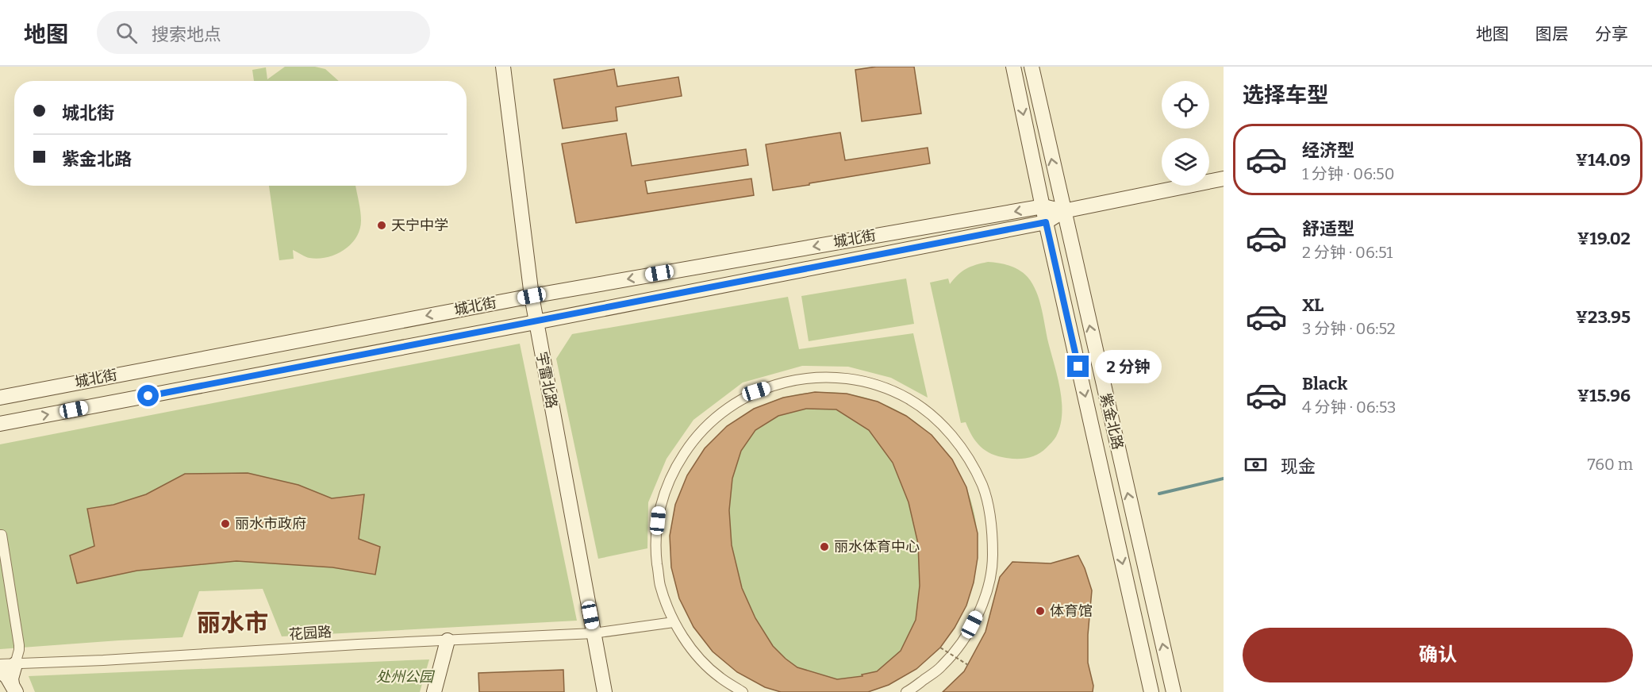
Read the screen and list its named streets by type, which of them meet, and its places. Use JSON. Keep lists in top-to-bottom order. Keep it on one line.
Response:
{"streets":{"main road":["城北街","宇雷北路","紫金北路"],"street":["花园路"]},"crossings":[["城北街","宇雷北路"],["城北街","紫金北路"],["宇雷北路","花园路"]],"districts":["丽水市"],"parks":["处州公园"],"places":["天宁中学","丽水市政府","丽水体育中心","体育馆"],"page":{"header":"地图","search":"搜索地点","nav":["地图","图层","分享"],"heading":"选择车型","banner":["城北街","紫金北路"],"list":[{"name":"经济型","note":"1 分钟 · 06:50","value":"¥14.09"},{"name":"舒适型","note":"2 分钟 · 06:51","value":"¥19.02"},{"name":"XL","note":"3 分钟 · 06:52","value":"¥23.95"},{"name":"Black","note":"4 分钟 · 06:53","value":"¥15.96"}],"bubble":"2 分钟","pay":["现金","760 m"],"buttons":"确认"}}
